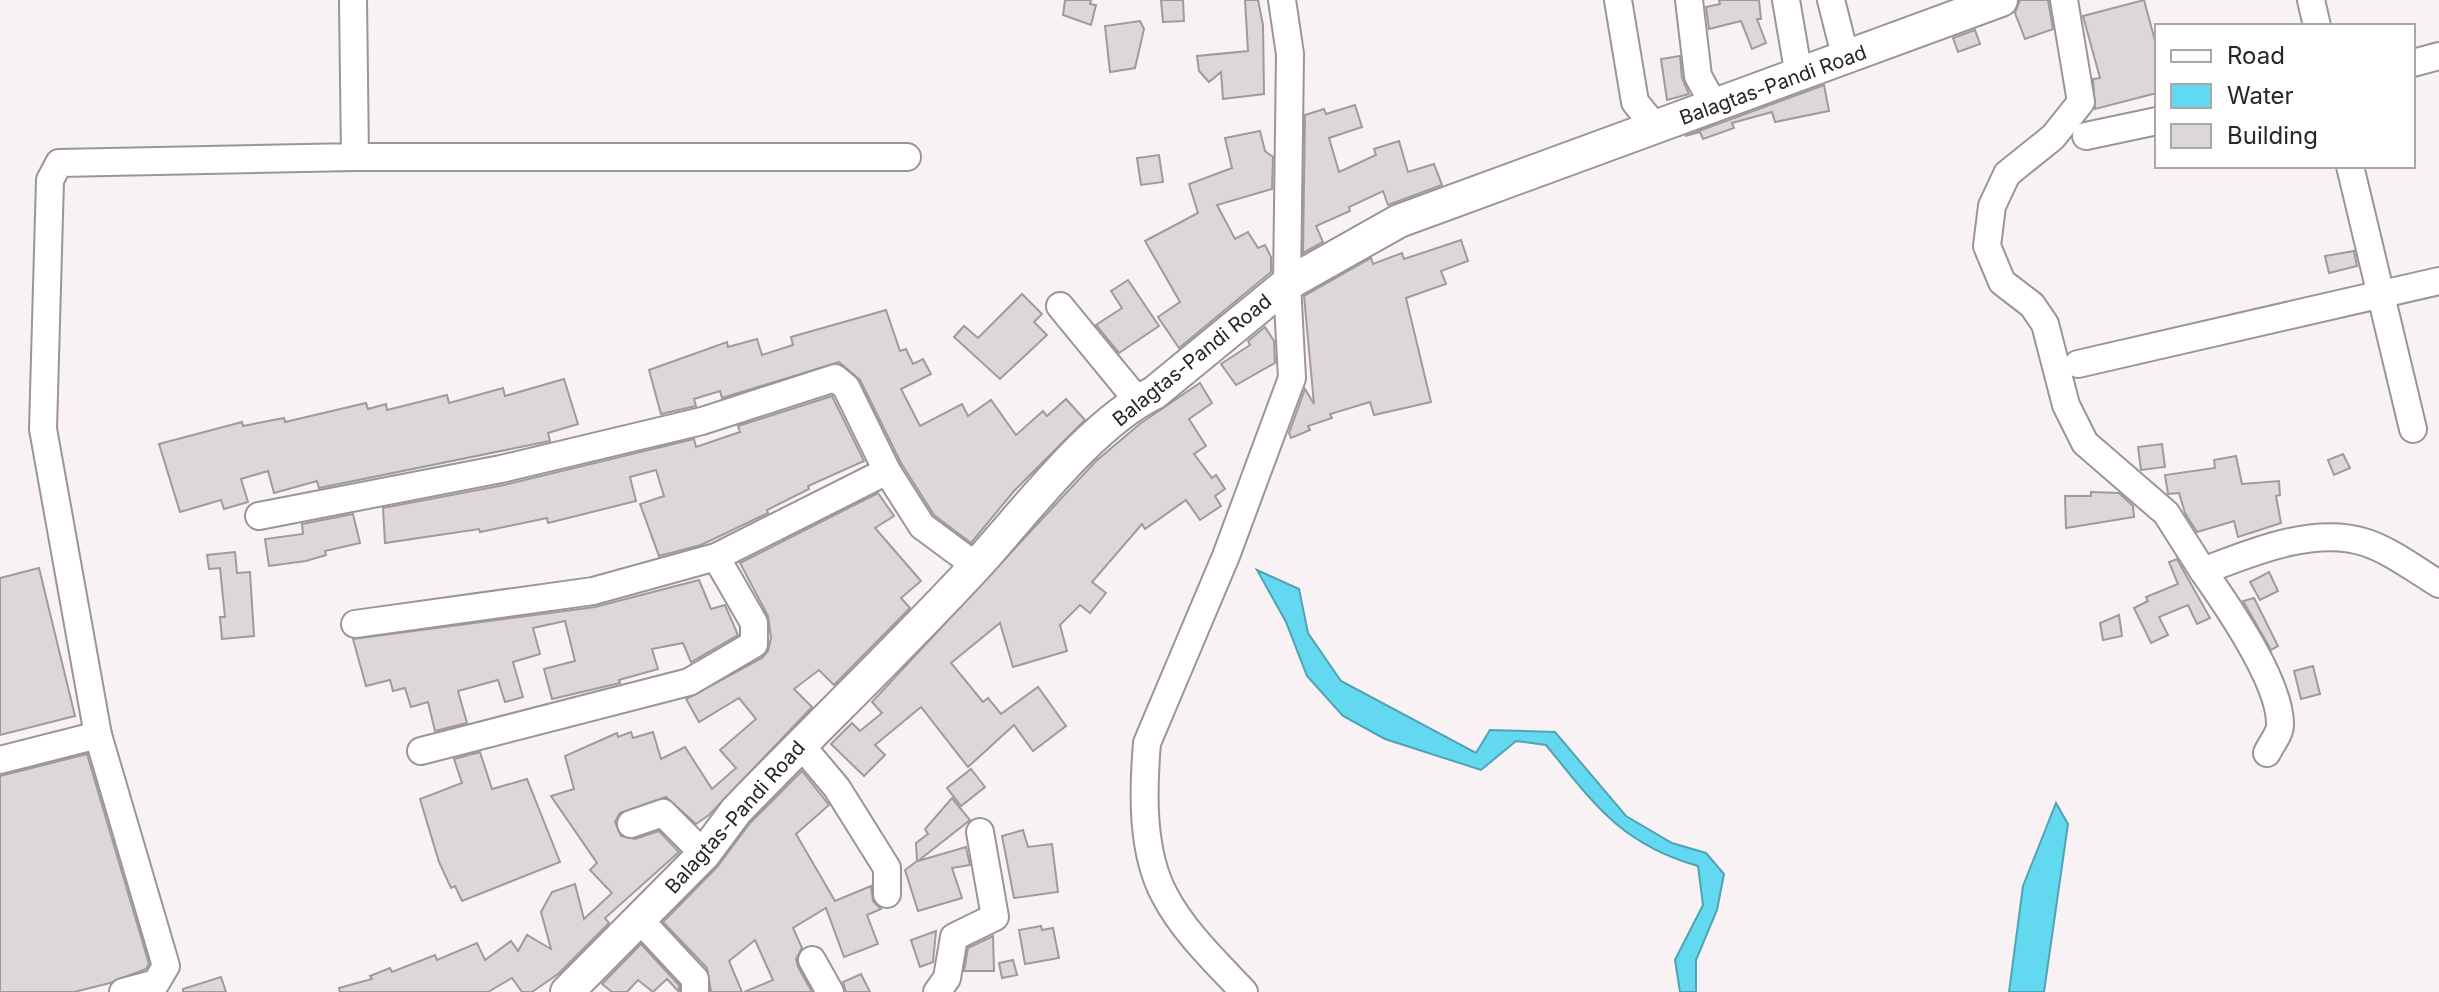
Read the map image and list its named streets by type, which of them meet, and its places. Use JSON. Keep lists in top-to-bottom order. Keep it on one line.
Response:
{"streets":{"main road":["Balagtas-Pandi Road"]},"legend":["Road","Water","Building"]}
